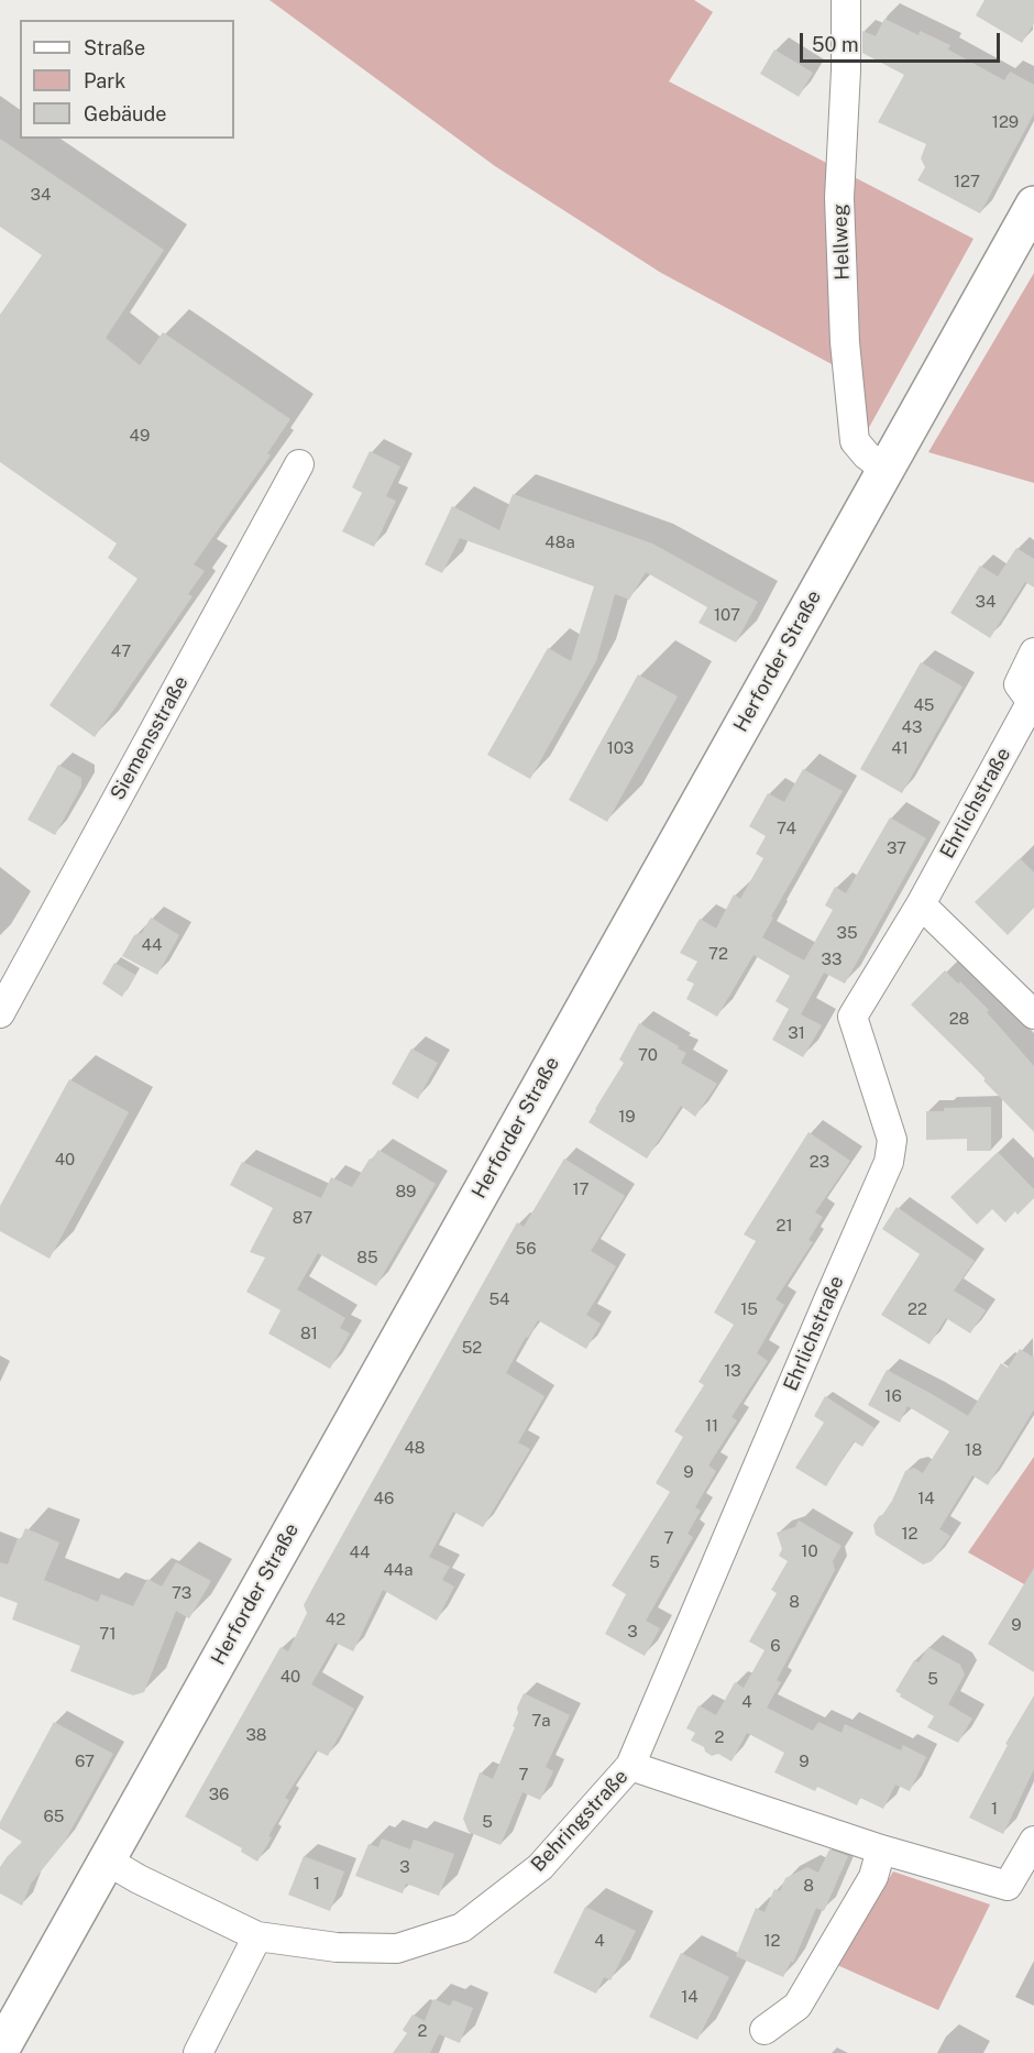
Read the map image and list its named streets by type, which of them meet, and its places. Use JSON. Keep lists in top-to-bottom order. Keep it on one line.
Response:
{"streets":{"main road":["Herforder Straße"],"street":["Hellweg","Siemensstraße","Ehrlichstraße","Behringstraße"]},"crossings":[["Hellweg","Herforder Straße"],["Herforder Straße","Behringstraße"],["Ehrlichstraße","Behringstraße"]],"house_numbers":["129","127","34","49","48a","34","107","47","45","43","103","41","74","37","35","44","72","33","28","31","70","19","40","23","17","89","87","21","56","85","54","15","22","81","52","13","16","11","48","18","9","46","14","12","7","10","44","5","44a","73","8","42","9","3","71","6","40","5","4","7a","38","2","67","9","7","36","1","65","5","3","1","8","4","12","14","2"],"legend":["Straße","Park","Gebäude"],"scale_bar":"50 m"}
